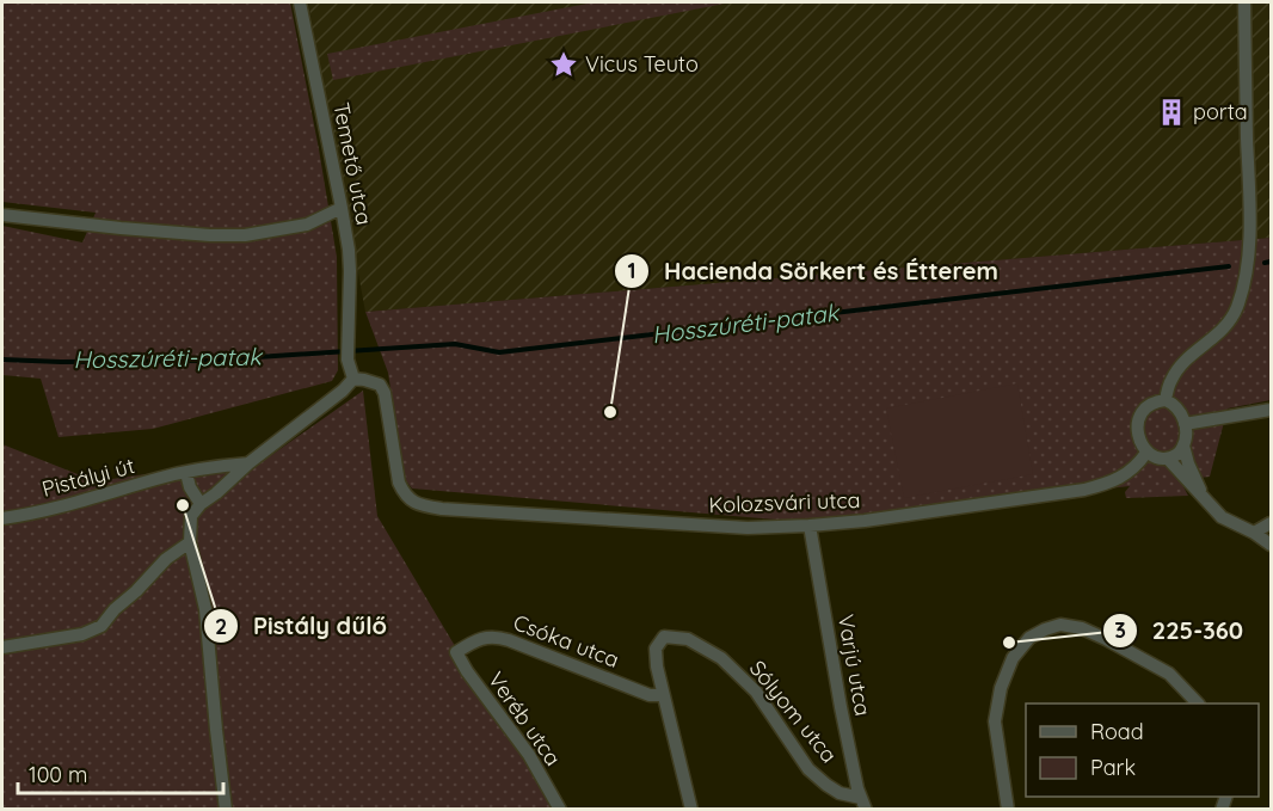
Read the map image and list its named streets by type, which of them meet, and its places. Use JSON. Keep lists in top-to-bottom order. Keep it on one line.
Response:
{"streets":{"street":["Temető utca","Pistályi út","Kolozsvári utca","Csóka utca","Varjú utca","Sólyom utca","Veréb utca"]},"crossings":[["Temető utca","Kolozsvári utca"],["Kolozsvári utca","Varjú utca"],["Csóka utca","Sólyom utca"],["Csóka utca","Veréb utca"],["Varjú utca","Sólyom utca"]],"water":["Hosszúréti-patak"],"places":{"place":["Vicus Teuto"],"building":["porta"],"other":["Hacienda Sörkert és Étterem","Pistály dűlő","225-360"]},"legend":["Road","Park"],"scale_bar":"100 m"}
